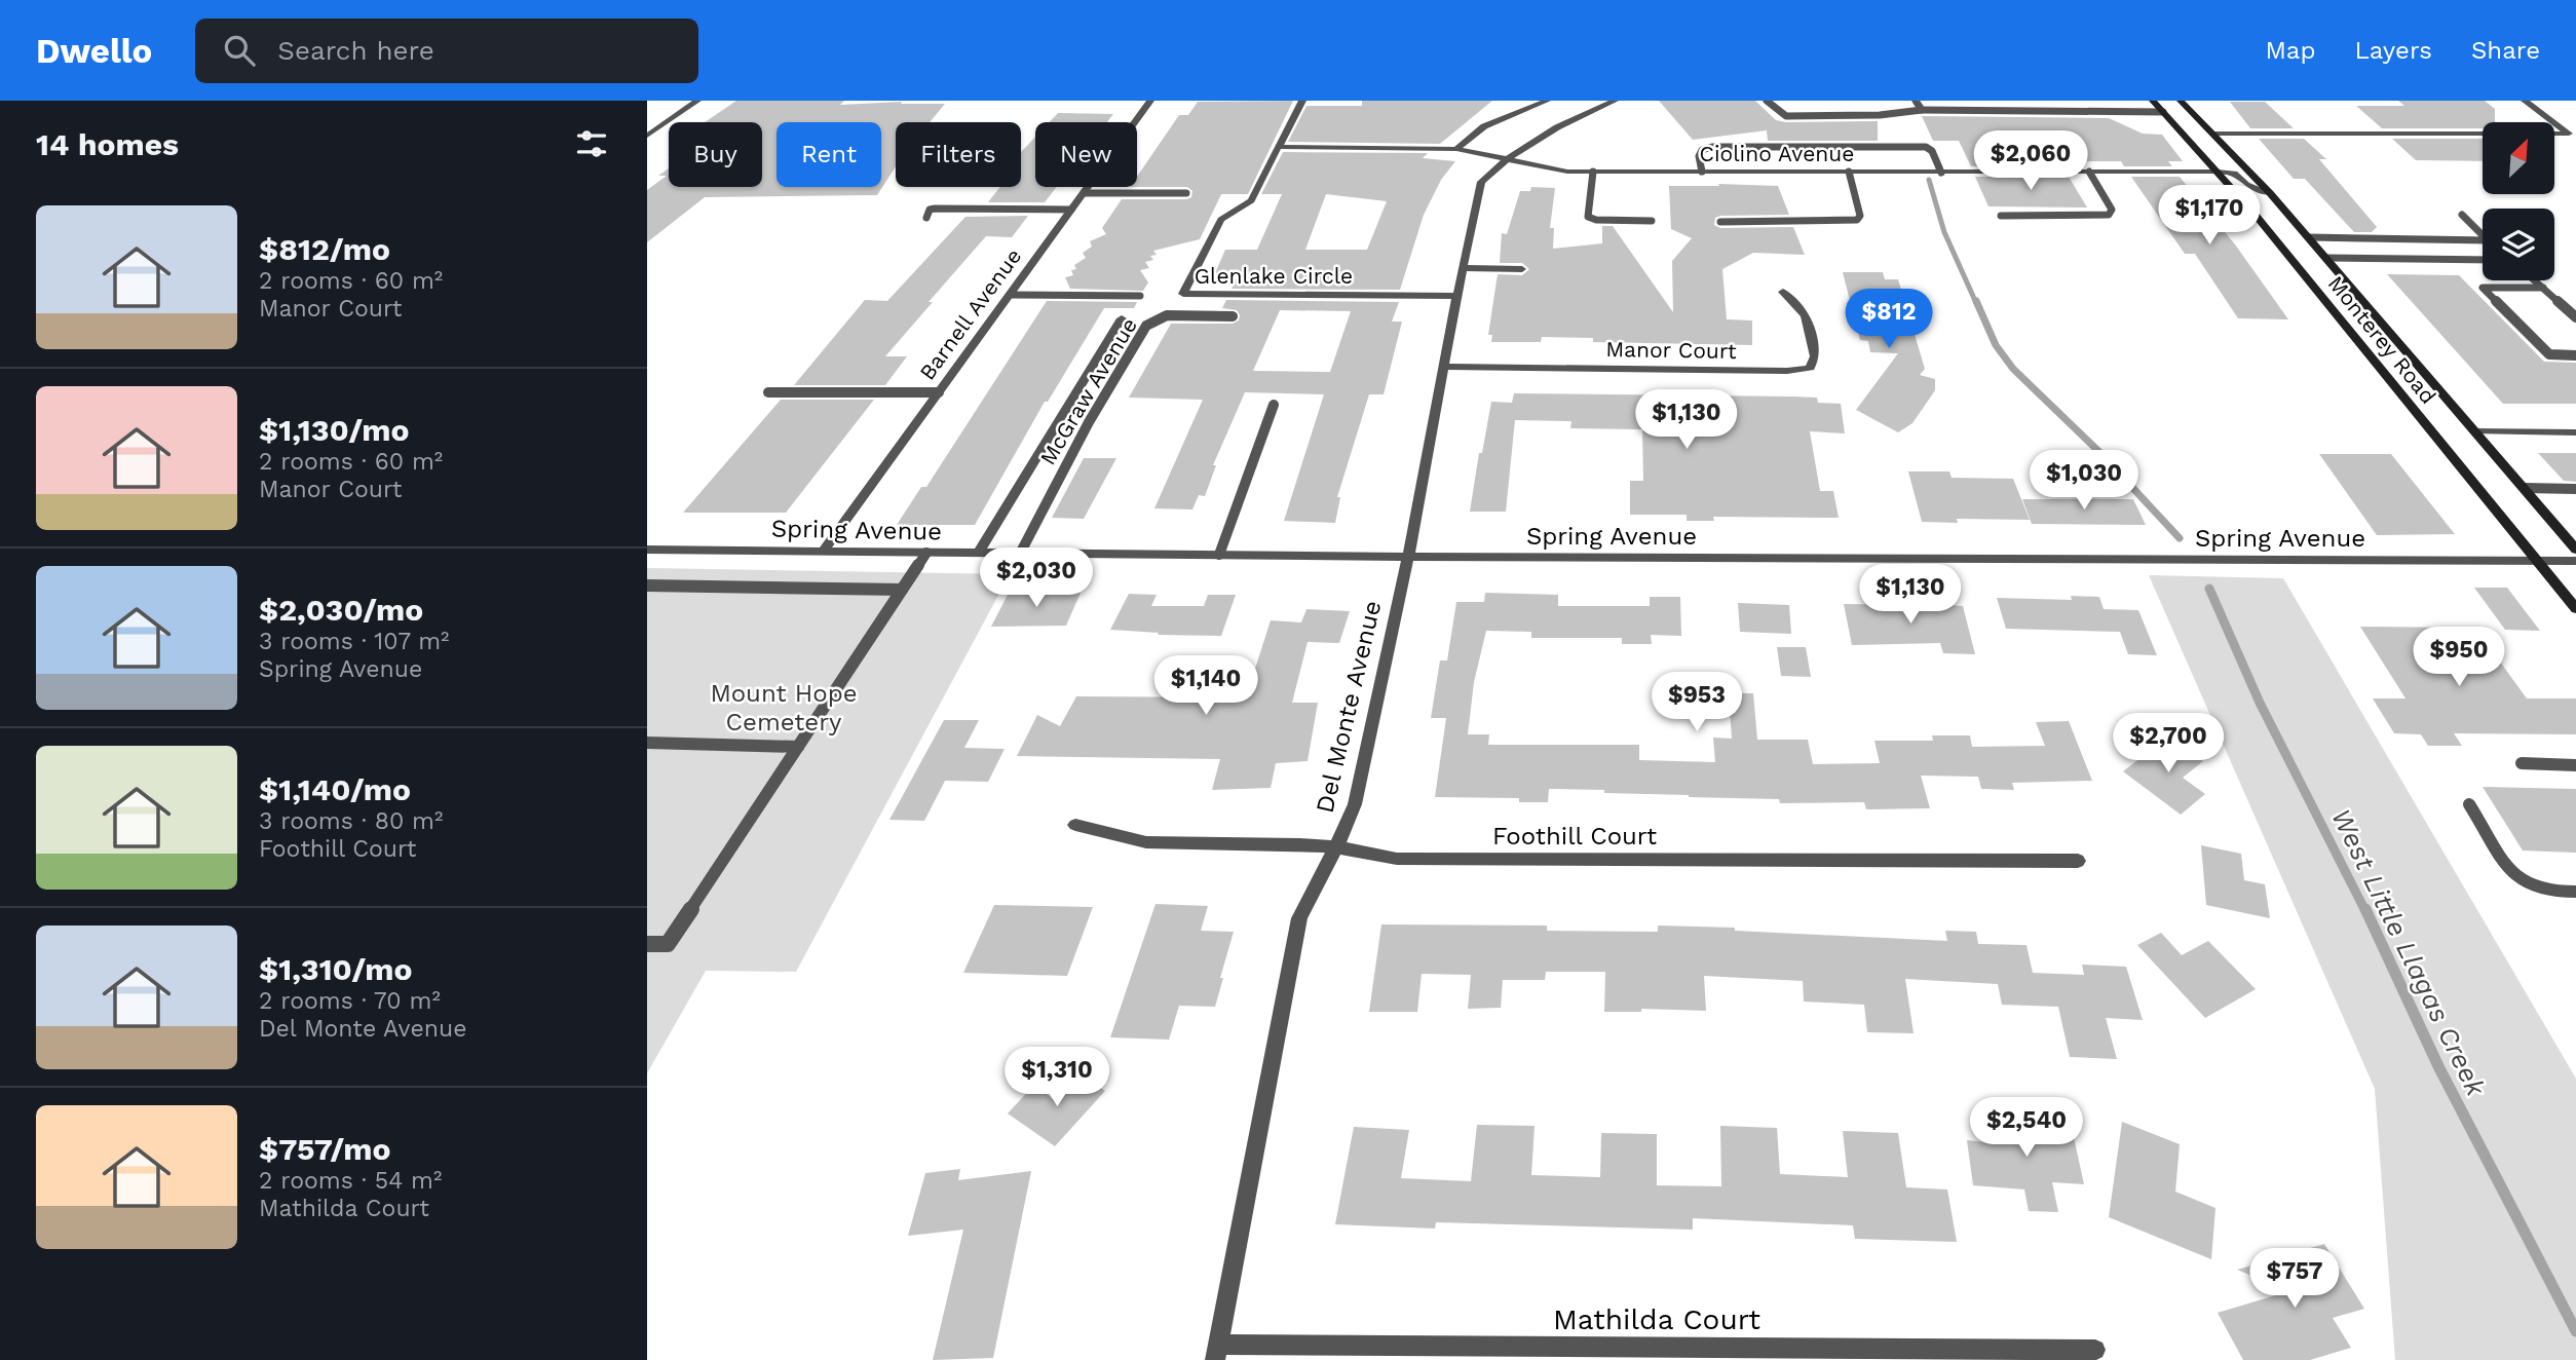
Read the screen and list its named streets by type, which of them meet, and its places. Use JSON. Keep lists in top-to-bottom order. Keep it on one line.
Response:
{"streets":{"main road":["Monterey Road"],"street":["Ciolino Avenue","Glenlake Circle","Barnell Avenue","Manor Court","McGraw Avenue","Spring Avenue","Del Monte Avenue","Foothill Court","Mathilda Court"]},"crossings":[["Ciolino Avenue","Glenlake Circle"],["Ciolino Avenue","Monterey Road"],["Ciolino Avenue","Del Monte Avenue"],["Glenlake Circle","Del Monte Avenue"],["Barnell Avenue","Spring Avenue"],["Monterey Road","Spring Avenue"],["Manor Court","Del Monte Avenue"],["McGraw Avenue","Spring Avenue"],["Spring Avenue","Del Monte Avenue"],["Del Monte Avenue","Foothill Court"],["Del Monte Avenue","Mathilda Court"]],"water":["West Little Llagas Creek"],"parks":["Mount Hope Cemetery"],"north":"top right","page":{"header":"Dwello","search":"Search here","nav":["Map","Layers","Share"],"heading":"14 homes","chip":["Buy","Rent","Filters","New"],"price":["$2,060","$1,170","$812","$1,130","$1,030","$2,030","$1,130","$950","$1,140","$953","$2,700","$1,310","$2,540","$757"],"list":[{"name":"$812/mo","note":"2 rooms · 60 m² · Manor Court"},{"name":"$1,130/mo","note":"2 rooms · 60 m² · Manor Court"},{"name":"$2,030/mo","note":"3 rooms · 107 m² · Spring Avenue"},{"name":"$1,140/mo","note":"3 rooms · 80 m² · Foothill Court"},{"name":"$1,310/mo","note":"2 rooms · 70 m² · Del Monte Avenue"},{"name":"$757/mo","note":"2 rooms · 54 m² · Mathilda Court"}]}}
